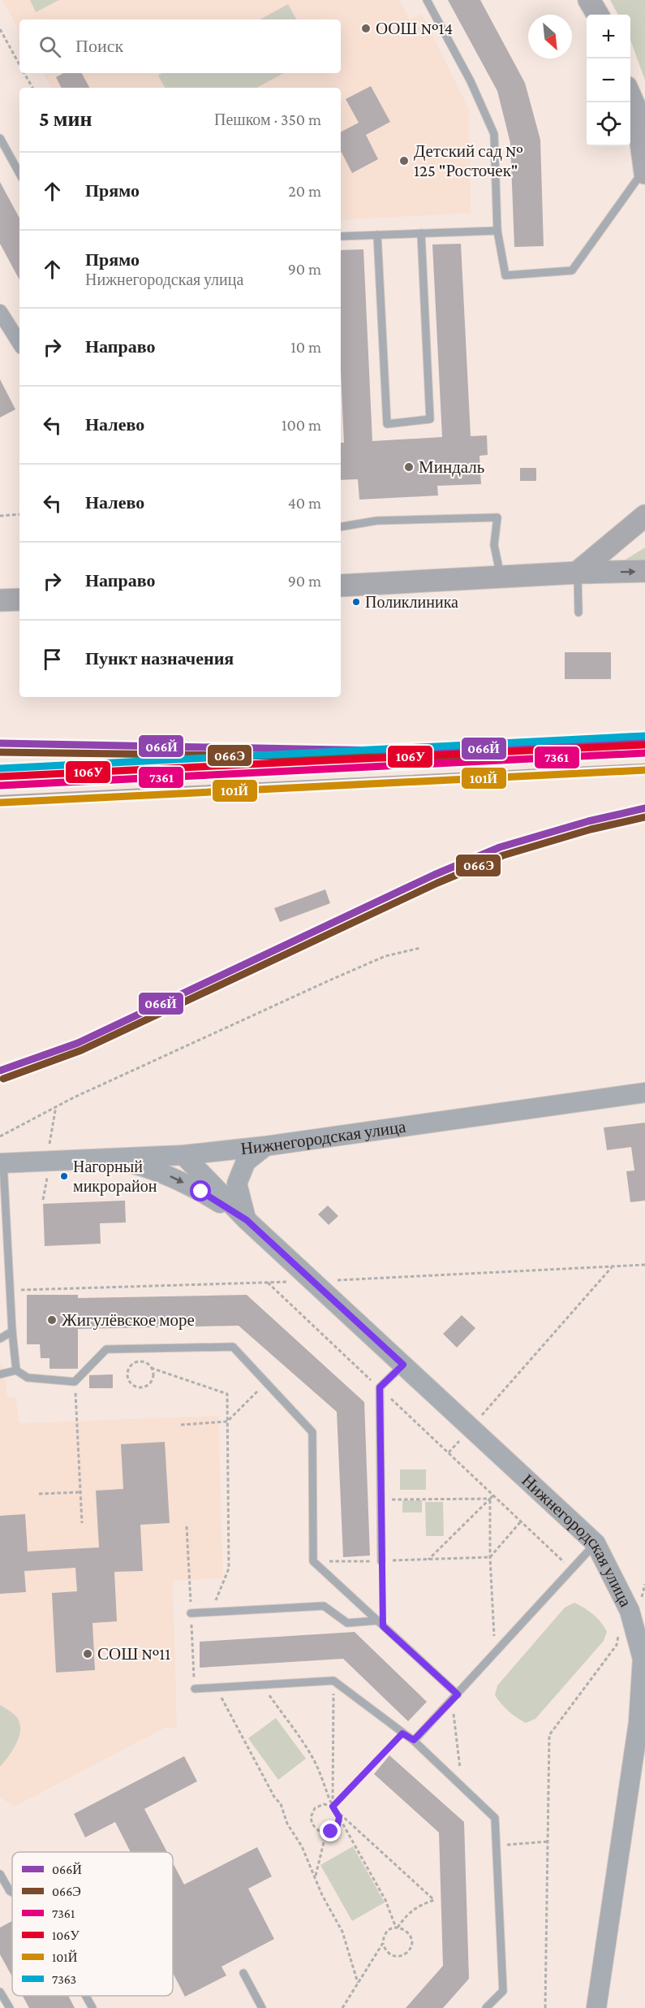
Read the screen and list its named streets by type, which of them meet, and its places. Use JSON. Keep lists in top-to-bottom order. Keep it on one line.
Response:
{"streets":{"street":["Нижнегородская улица"]},"places":["ООШ №14","Детский сад № 125 \"Росточек\"","Миндаль","Поликлиника","Нагорный микрорайон","Жигулёвское море","СОШ №11"],"lines":["transit line 7363","transit line 066Й","transit line 106У","transit line 066Э","transit line 7361","transit line 101Й"],"legend":["066Й","066Э","7361","106У","101Й","7363"],"north":"bottom right","page":{"map_buttons":["+","−"],"search":"Поиск","heading":["5 мин","Пешком · 350 m"],"list":[["Прямо","20 m"],["Прямо","Нижнегородская улица","90 m"],["Направо","10 m"],["Налево","100 m"],["Налево","40 m"],["Направо","90 m"],"Пункт назначения"]}}
